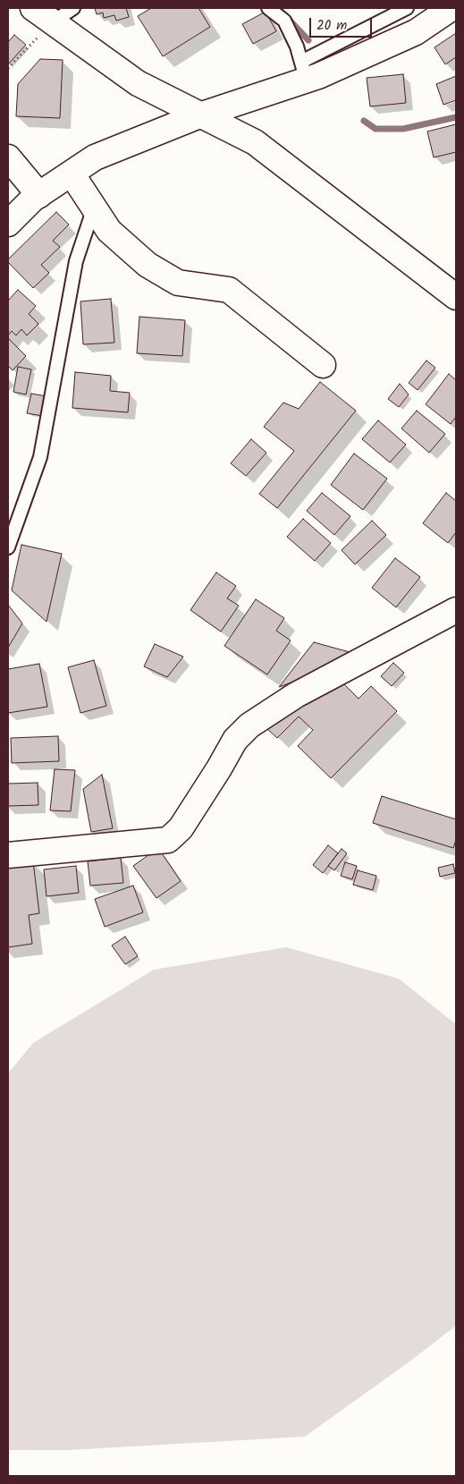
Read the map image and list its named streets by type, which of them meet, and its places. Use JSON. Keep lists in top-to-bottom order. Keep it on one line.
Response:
{"scale_bar":"20 m"}
